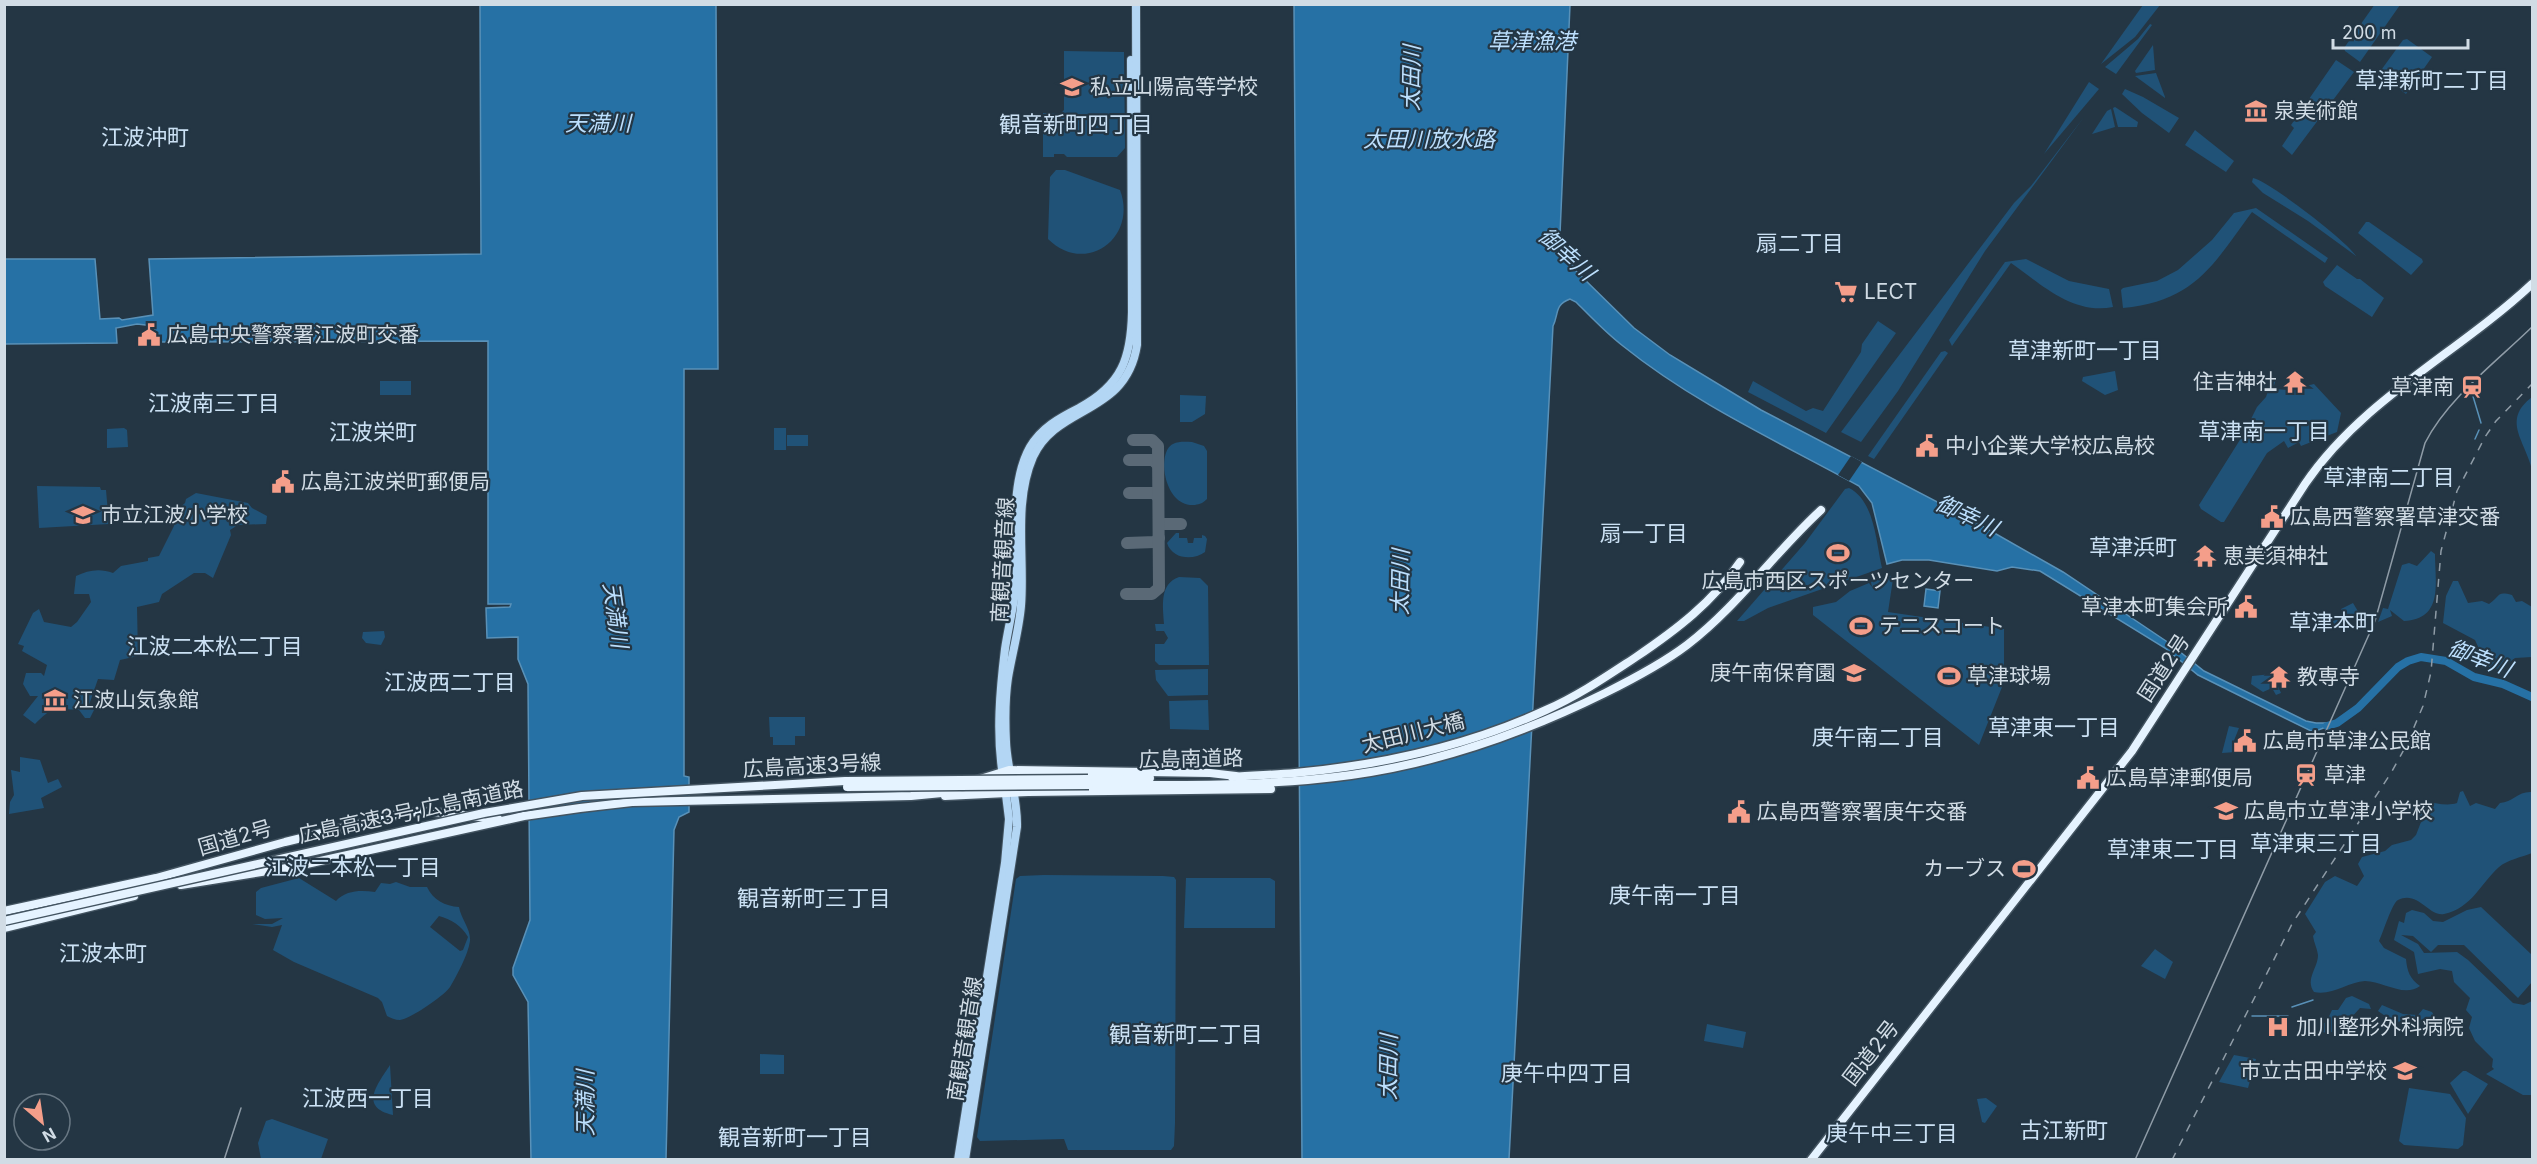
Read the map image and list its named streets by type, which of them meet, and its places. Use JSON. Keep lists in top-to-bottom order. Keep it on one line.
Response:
{"streets":{"highway":["国道2号","太田川大橋","広島南道路","広島高速3号線","広島高速3号;広島南道路"],"main road":["南観音観音線"]},"crossings":[["南観音観音線","国道2号"],["国道2号","太田川大橋"],["国道2号","広島南道路"],["太田川大橋","広島南道路"],["広島南道路","広島高速3号線"],["広島高速3号線","広島高速3号;広島南道路"]],"districts":["草津新町二丁目","観音新町四丁目","江波沖町","扇二丁目","草津新町一丁目","江波南三丁目","草津南一丁目","江波栄町","草津南二丁目","扇一丁目","草津浜町","草津本町","江波二本松二丁目","江波西二丁目","草津東一丁目","庚午南二丁目","草津東三丁目","草津東二丁目","江波二本松一丁目","庚午南一丁目","観音新町三丁目","江波本町","観音新町二丁目","庚午中四丁目","江波西一丁目","古江新町","庚午中三丁目","観音新町一丁目"],"water":["草津漁港","太田川","天満川","太田川放水路","御幸川"],"places":{"school or university":["私立山陽高等学校","市立江波小学校","庚午南保育園","広島市立草津小学校","市立古田中学校"],"museum":["泉美術館","江波山気象館"],"supermarket":["LECT"],"public building":["広島中央警察署江波町交番","中小企業大学校広島校","広島江波栄町郵便局","広島西警察署草津交番","草津本町集会所","広島市草津公民館","広島草津郵便局","広島西警察署庚午交番"],"temple":["住吉神社","恵美須神社","教専寺"],"station":["草津南","草津"],"sports":["広島市西区スポーツセンター","テニスコート","草津球場","カーブス"],"hospital":["加川整形外科病院"]},"scale_bar":"200 m","north":"bottom right"}
